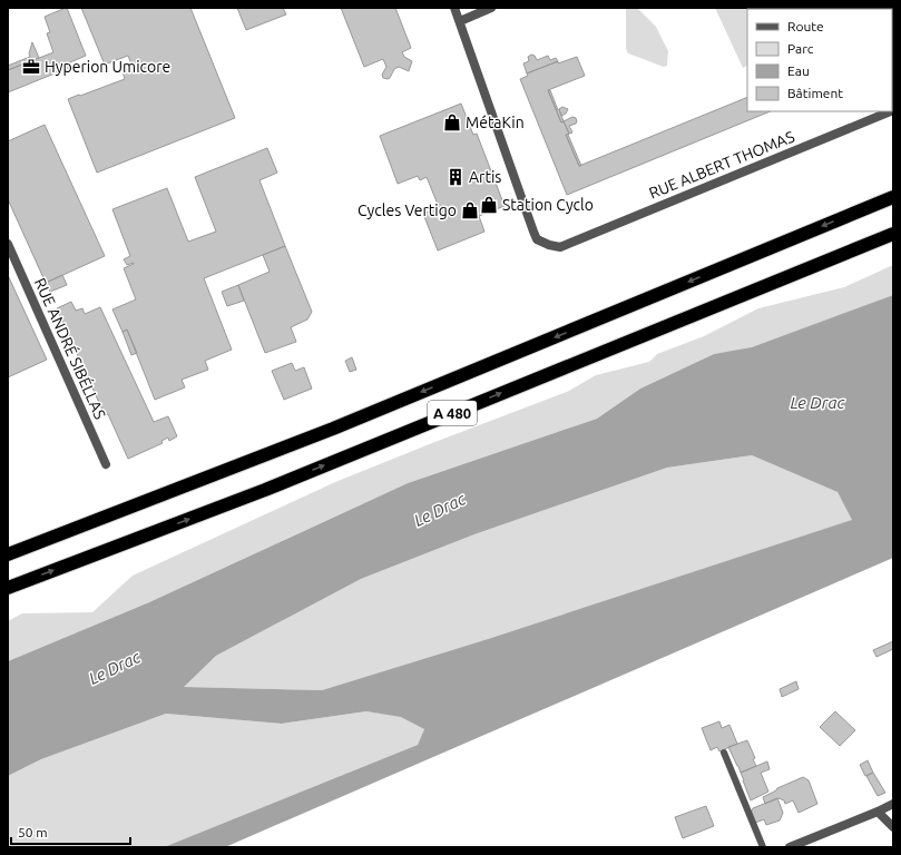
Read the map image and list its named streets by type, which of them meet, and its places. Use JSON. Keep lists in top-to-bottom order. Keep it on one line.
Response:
{"streets":{"highway":["A 480"],"street":["RUE ALBERT THOMAS","RUE ANDRÉ SIBÉLLAS"]},"water":["Le Drac"],"places":{"office":["Hyperion Umicore"],"shop":["MétaKin","Station Cyclo","Cycles Vertigo"],"building":["Artis"]},"legend":["Route","Parc","Eau","Bâtiment"],"scale_bar":"50 m"}
